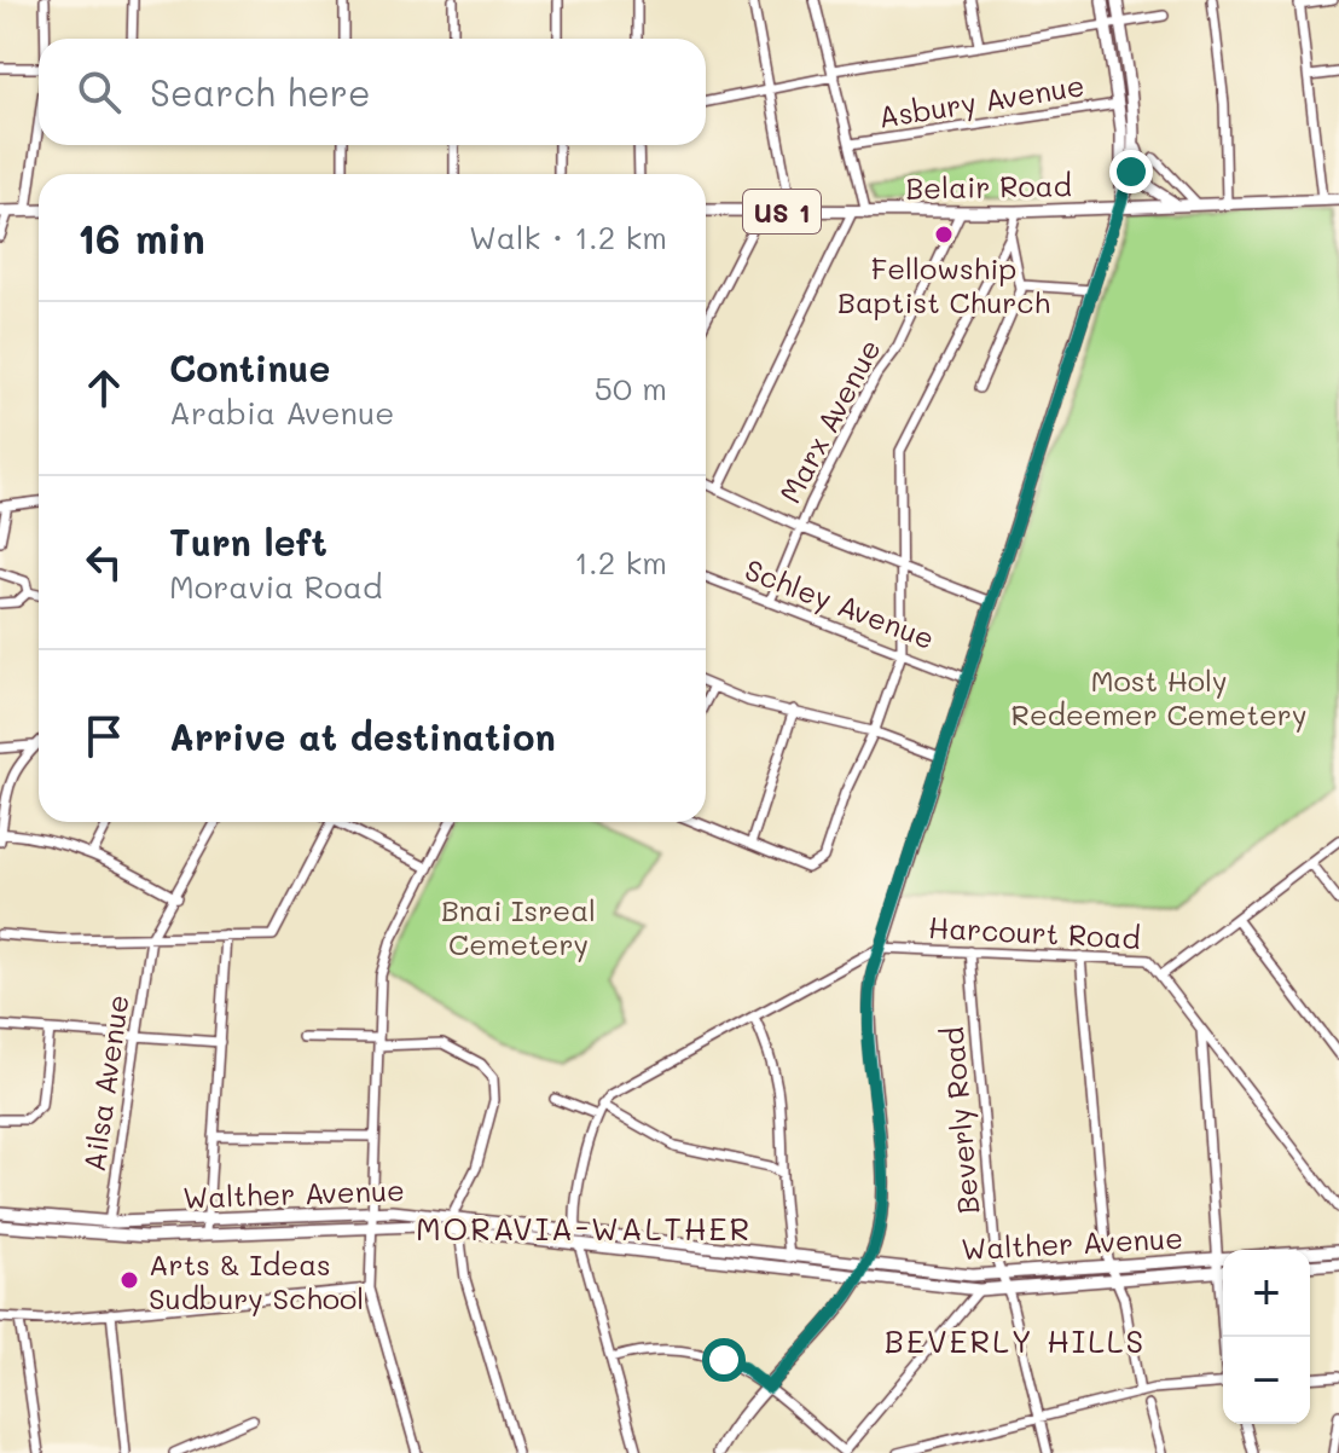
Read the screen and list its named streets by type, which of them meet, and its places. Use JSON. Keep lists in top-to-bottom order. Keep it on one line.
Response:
{"streets":{"main road":["Belair Road","US 1","Walther Avenue"],"street":["Asbury Avenue","Marx Avenue","Schley Avenue","Harcourt Road","Ailsa Avenue","Beverly Road"]},"crossings":[["Belair Road","Marx Avenue"],["Marx Avenue","Schley Avenue"],["Harcourt Road","Beverly Road"],["Ailsa Avenue","Walther Avenue"],["Beverly Road","Walther Avenue"]],"districts":["MORAVIA-WALTHER","BEVERLY HILLS"],"parks":["Most Holy Redeemer Cemetery","Bnai Isreal Cemetery"],"places":["Fellowship Baptist Church","Arts & Ideas Sudbury School"],"page":{"search":"Search here","heading":["16 min","Walk · 1.2 km"],"list":[["Continue","Arabia Avenue","50 m"],["Turn left","Moravia Road","1.2 km"],"Arrive at destination"],"map_buttons":["+","−"]}}
